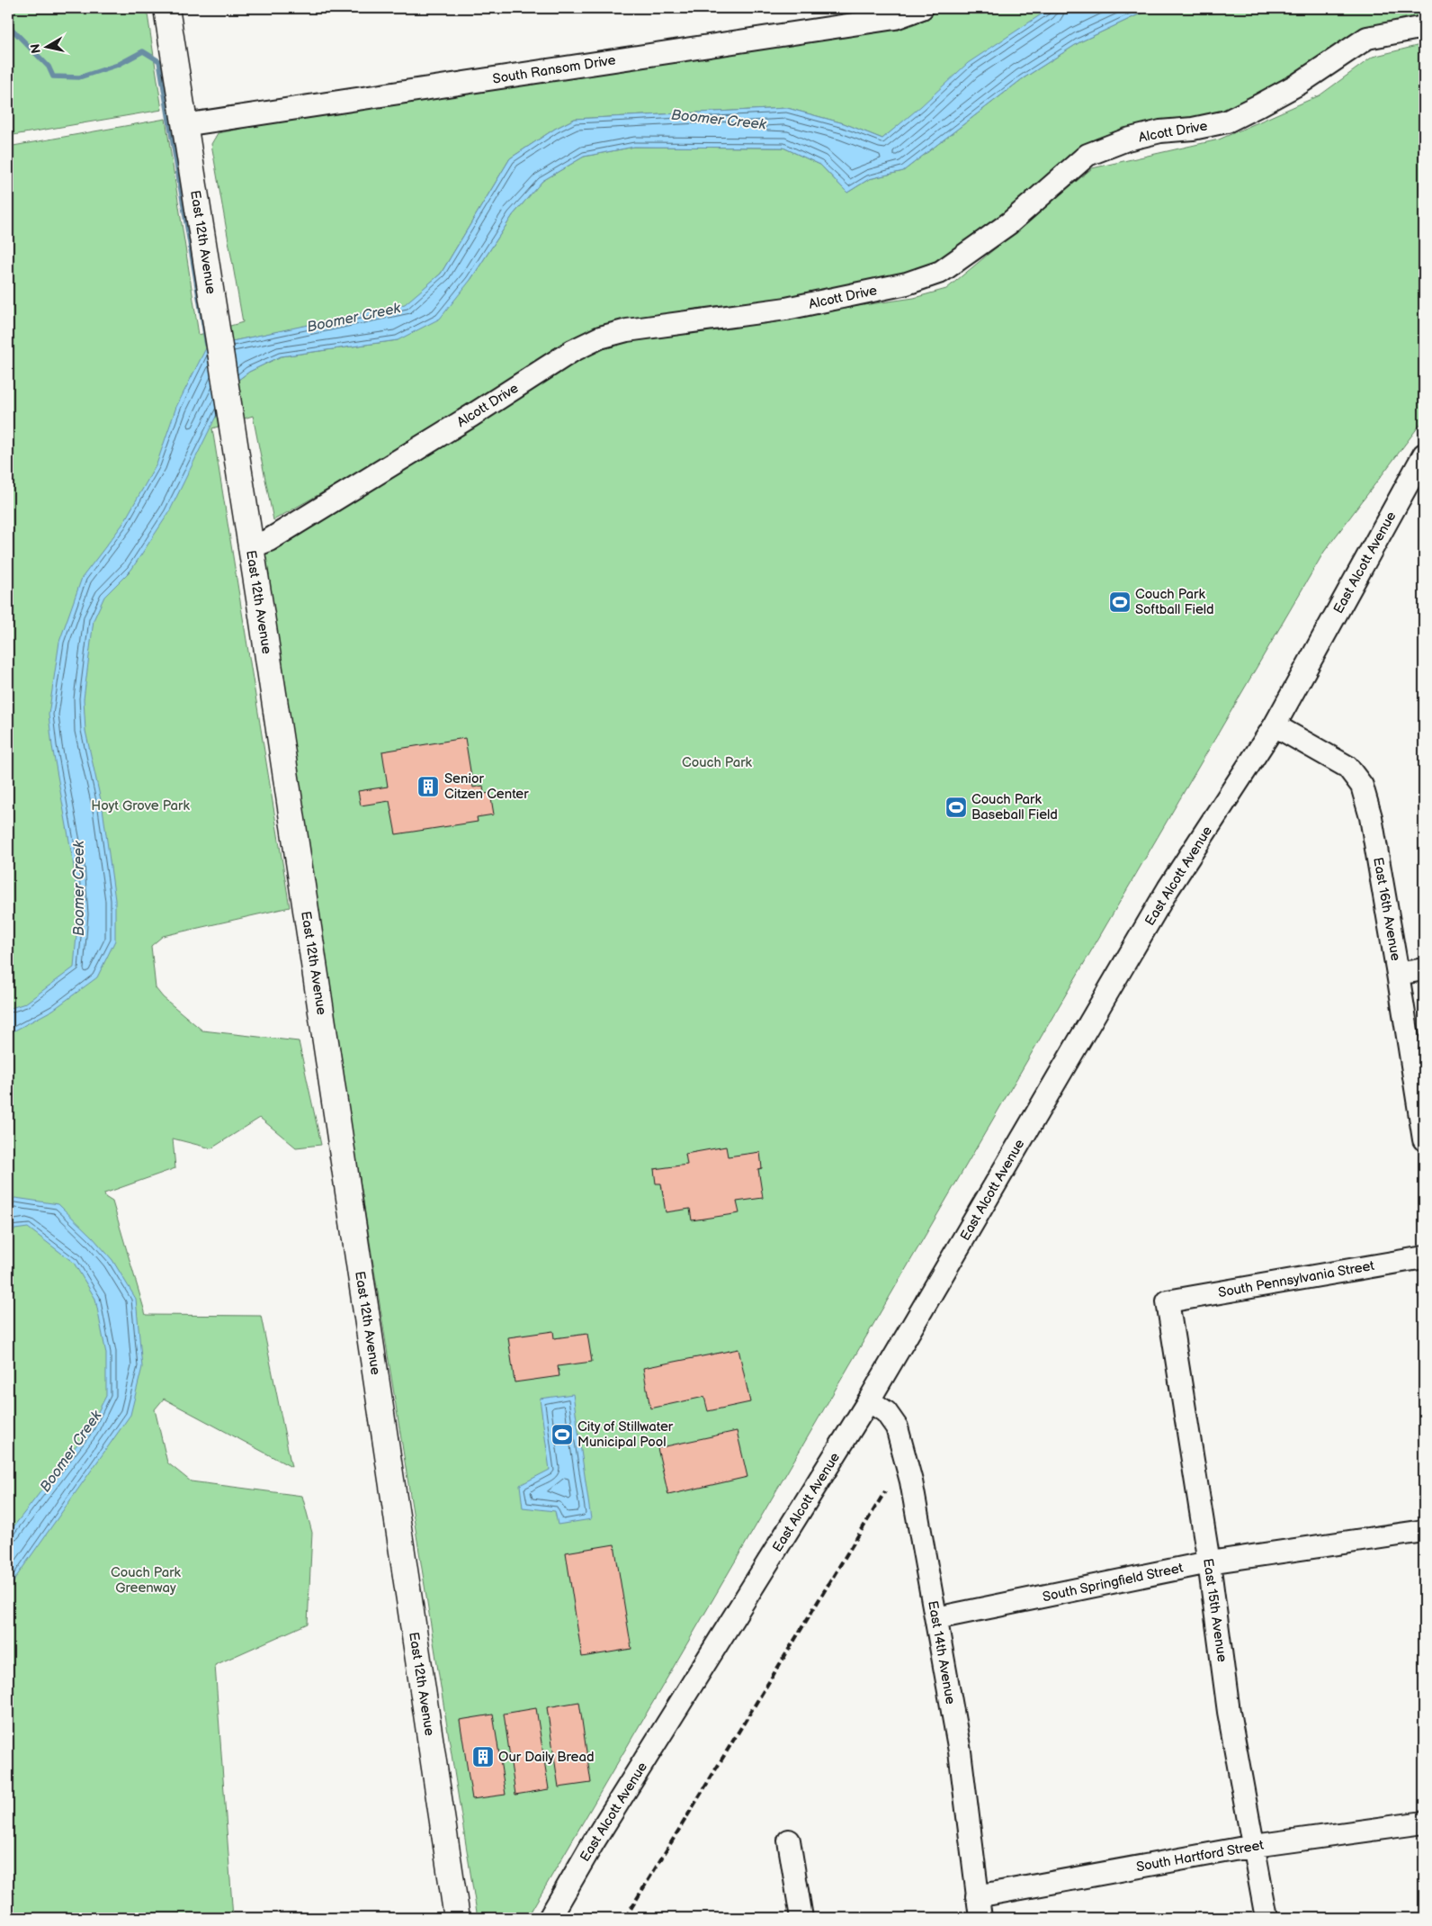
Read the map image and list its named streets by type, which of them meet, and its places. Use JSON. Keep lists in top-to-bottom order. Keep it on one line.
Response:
{"streets":{"street":["South Ransom Drive","Alcott Drive","East 12th Avenue","East Alcott Avenue","East 16th Avenue","South Pennsylvania Street","South Springfield Street","East 15th Avenue","East 14th Avenue","South Hartford Street"]},"crossings":[["South Ransom Drive","East 12th Avenue"],["Alcott Drive","East 12th Avenue"],["East Alcott Avenue","East 16th Avenue"],["East Alcott Avenue","East 14th Avenue"],["South Pennsylvania Street","East 15th Avenue"],["South Springfield Street","East 15th Avenue"],["South Springfield Street","East 14th Avenue"],["East 15th Avenue","South Hartford Street"],["East 14th Avenue","South Hartford Street"]],"water":["Boomer Creek"],"parks":["Couch Park","Hoyt Grove Park","Couch Park Greenway"],"places":{"sports":["Couch Park Softball Field","Couch Park Baseball Field","City of Stillwater Municipal Pool"],"building":["Senior Citzen Center","Our Daily Bread"]},"north":"left"}
